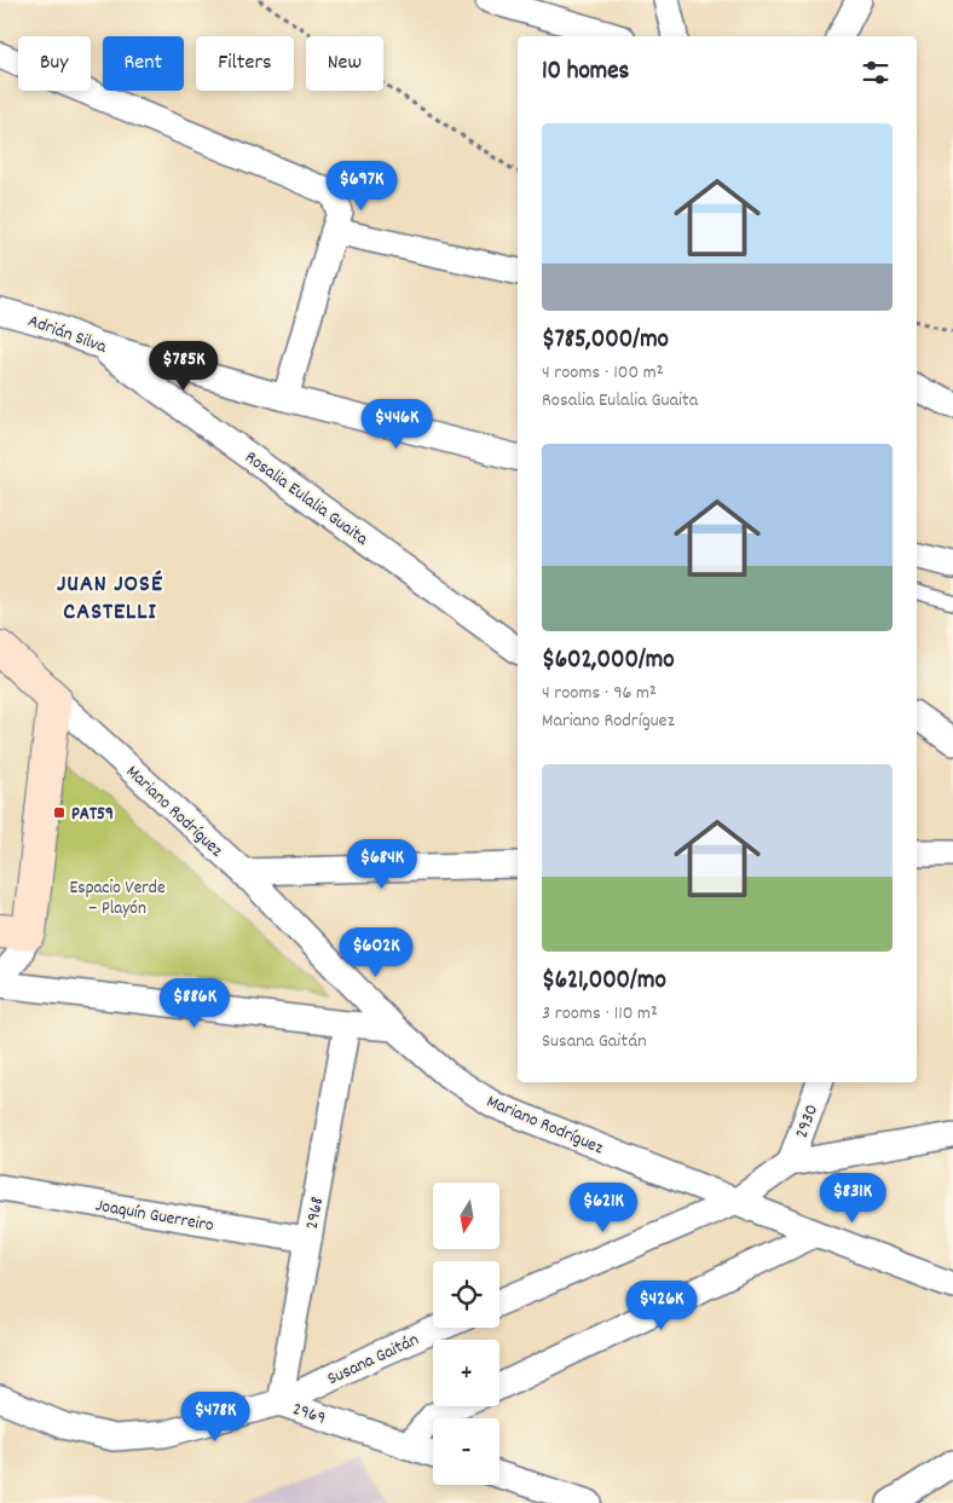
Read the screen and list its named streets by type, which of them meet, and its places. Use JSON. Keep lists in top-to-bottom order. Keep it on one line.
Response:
{"streets":{"street":["Adrián Silva","Rosalia Eulalia Guaita","Mariano Rodríguez","2930","2968","Joaquín Guerreiro","Susana Gaitán","2969"]},"crossings":[["Adrián Silva","Rosalia Eulalia Guaita"],["2968","Joaquín Guerreiro"],["2968","Susana Gaitán"],["2968","2969"],["Susana Gaitán","2969"]],"districts":["JUAN JOSÉ CASTELLI"],"parks":["Espacio Verde – Playón"],"places":{"transit":["PAT59"]},"north":"bottom","page":{"chip":["Buy","Rent","Filters","New"],"heading":"10 homes","list":[{"name":"$785,000/mo","note":"4 rooms · 100 m² · Rosalia Eulalia Guaita"},{"name":"$602,000/mo","note":"4 rooms · 96 m² · Mariano Rodríguez"},{"name":"$621,000/mo","note":"3 rooms · 110 m² · Susana Gaitán"}],"price":["$697K","$785K","$446K","$684K","$602K","$886K","$831K","$621K","$426K","$478K"],"map_buttons":["+","−"]}}
